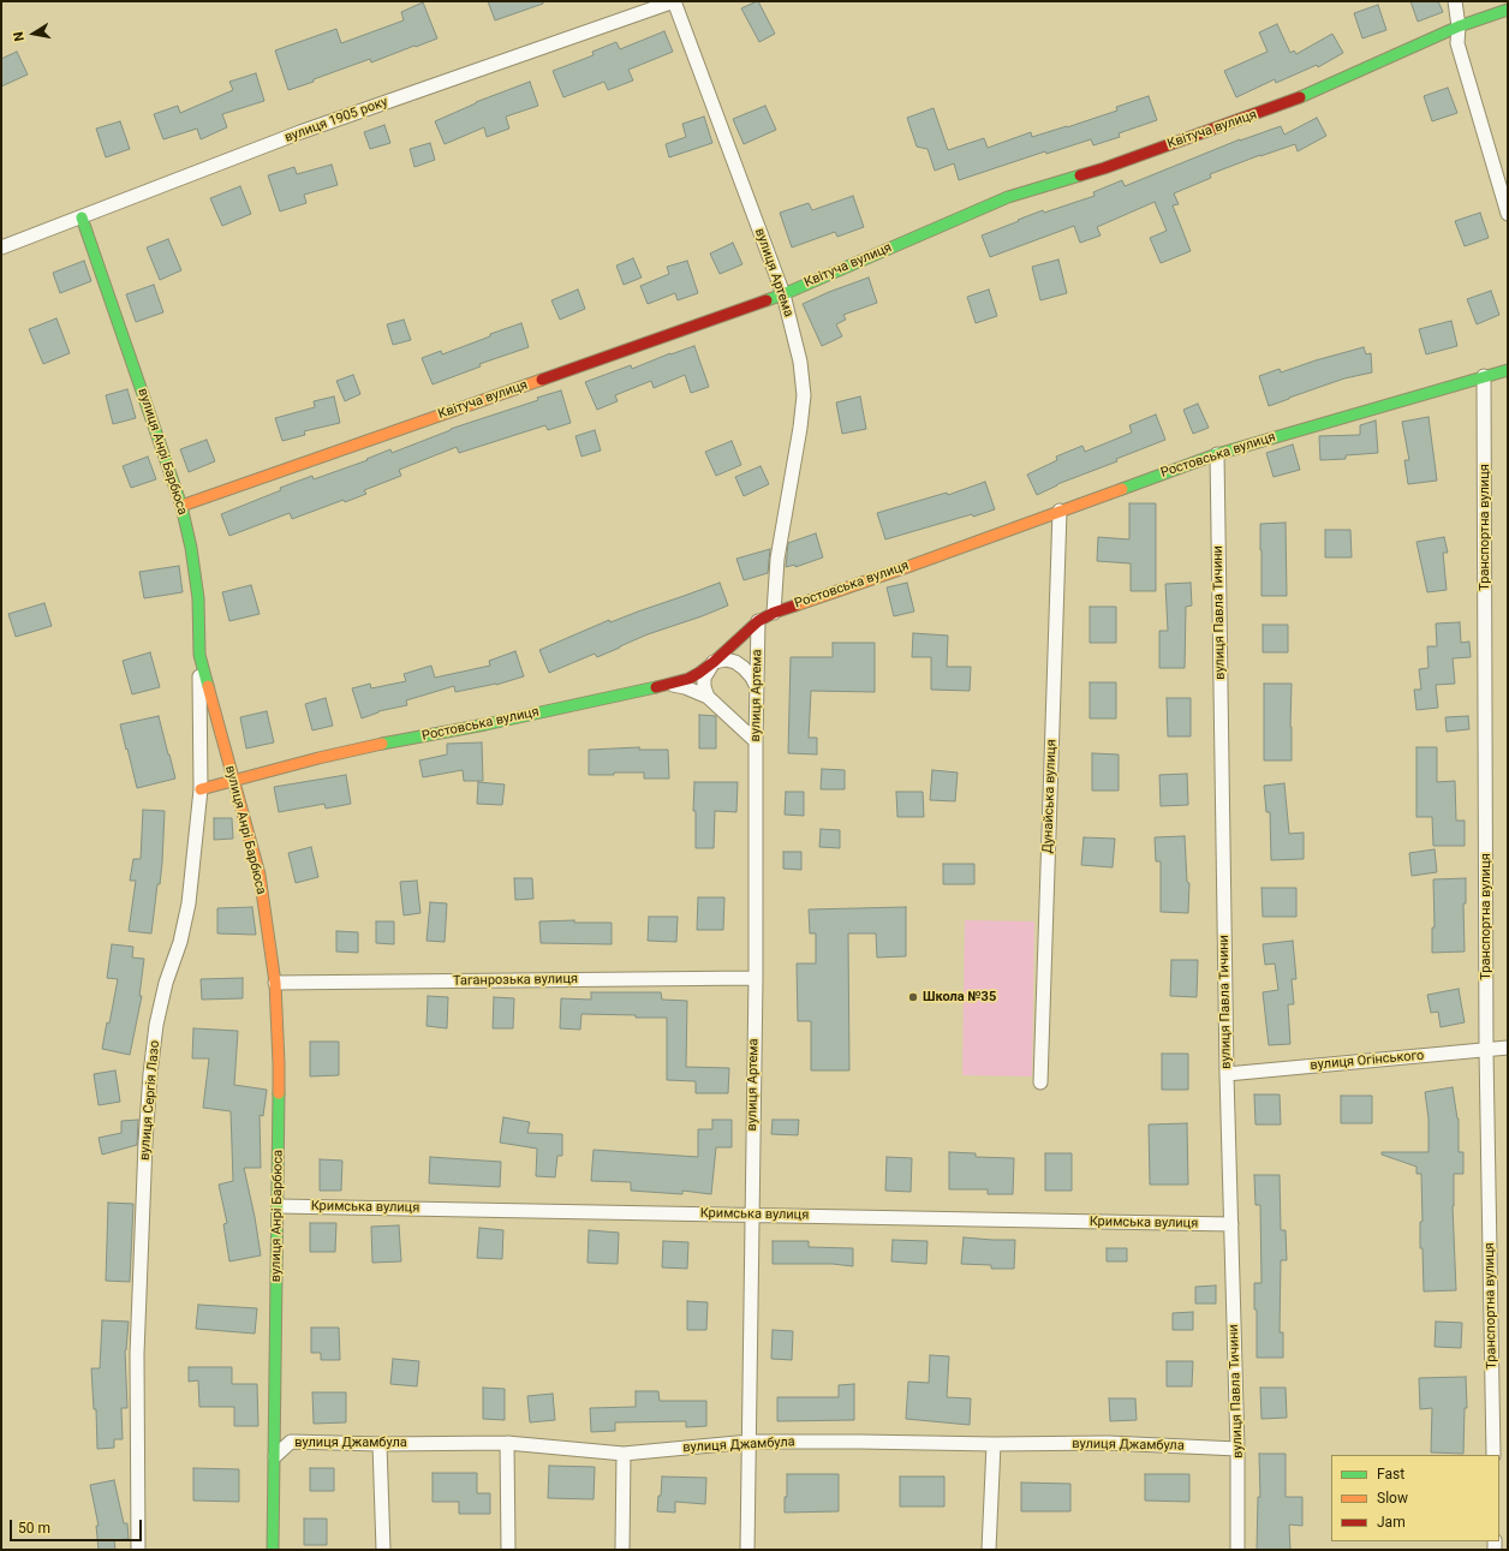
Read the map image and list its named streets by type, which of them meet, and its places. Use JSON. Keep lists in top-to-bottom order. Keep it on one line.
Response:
{"streets":{"street":["вулиця 1905 року","Квітуча вулиця","вулиця Артема","вулиця Анрі Барбюса","Ростовська вулиця","Транспортна вулиця","вулиця Павла Тичини","Дунайська вулиця","Таганрозька вулиця","вулиця Огінського","вулиця Сергія Лазо","Кримська вулиця","вулиця Джамбула"]},"crossings":[["вулиця 1905 року","вулиця Артема"],["вулиця 1905 року","вулиця Анрі Барбюса"],["Квітуча вулиця","вулиця Артема"],["Квітуча вулиця","вулиця Анрі Барбюса"],["вулиця Артема","Ростовська вулиця"],["вулиця Артема","Таганрозька вулиця"],["вулиця Артема","Кримська вулиця"],["вулиця Артема","вулиця Джамбула"],["вулиця Анрі Барбюса","Ростовська вулиця"],["вулиця Анрі Барбюса","Таганрозька вулиця"],["вулиця Анрі Барбюса","вулиця Сергія Лазо"],["вулиця Анрі Барбюса","Кримська вулиця"],["вулиця Анрі Барбюса","вулиця Джамбула"],["Ростовська вулиця","Транспортна вулиця"],["Ростовська вулиця","вулиця Павла Тичини"],["Ростовська вулиця","Дунайська вулиця"],["Ростовська вулиця","вулиця Сергія Лазо"],["Транспортна вулиця","вулиця Огінського"],["вулиця Павла Тичини","вулиця Огінського"],["вулиця Павла Тичини","Кримська вулиця"],["вулиця Павла Тичини","вулиця Джамбула"]],"places":["Школа №35"],"legend":["Fast","Slow","Jam"],"scale_bar":"50 m","north":"left"}
